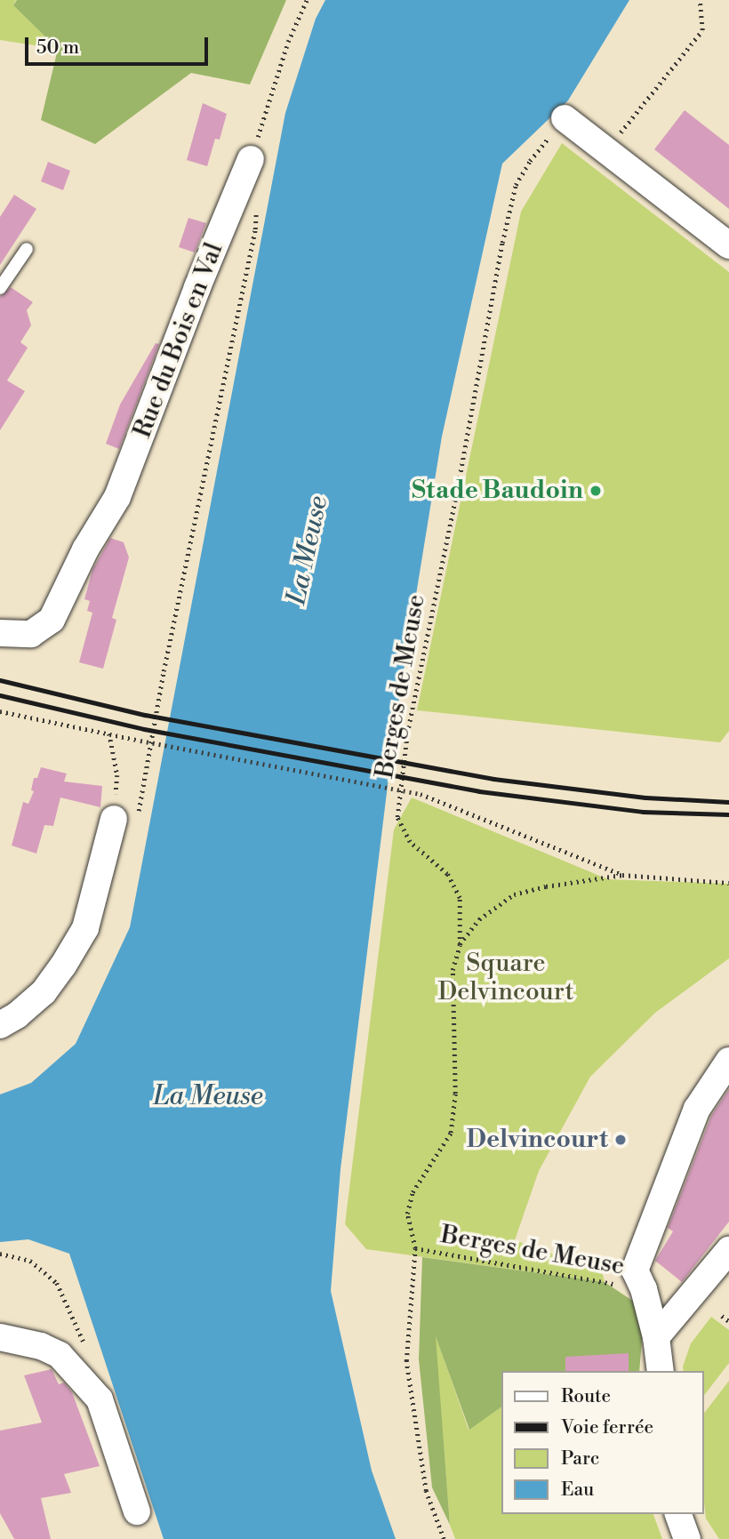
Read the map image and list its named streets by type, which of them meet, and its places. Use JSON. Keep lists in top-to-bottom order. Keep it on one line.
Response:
{"streets":{"street":["Rue du Bois en Val"],"path":["Berges de Meuse"]},"water":["La Meuse"],"parks":["Square Delvincourt"],"places":["Stade Baudoin","Delvincourt"],"legend":["Route","Voie ferrée","Parc","Eau"],"scale_bar":"50 m"}
